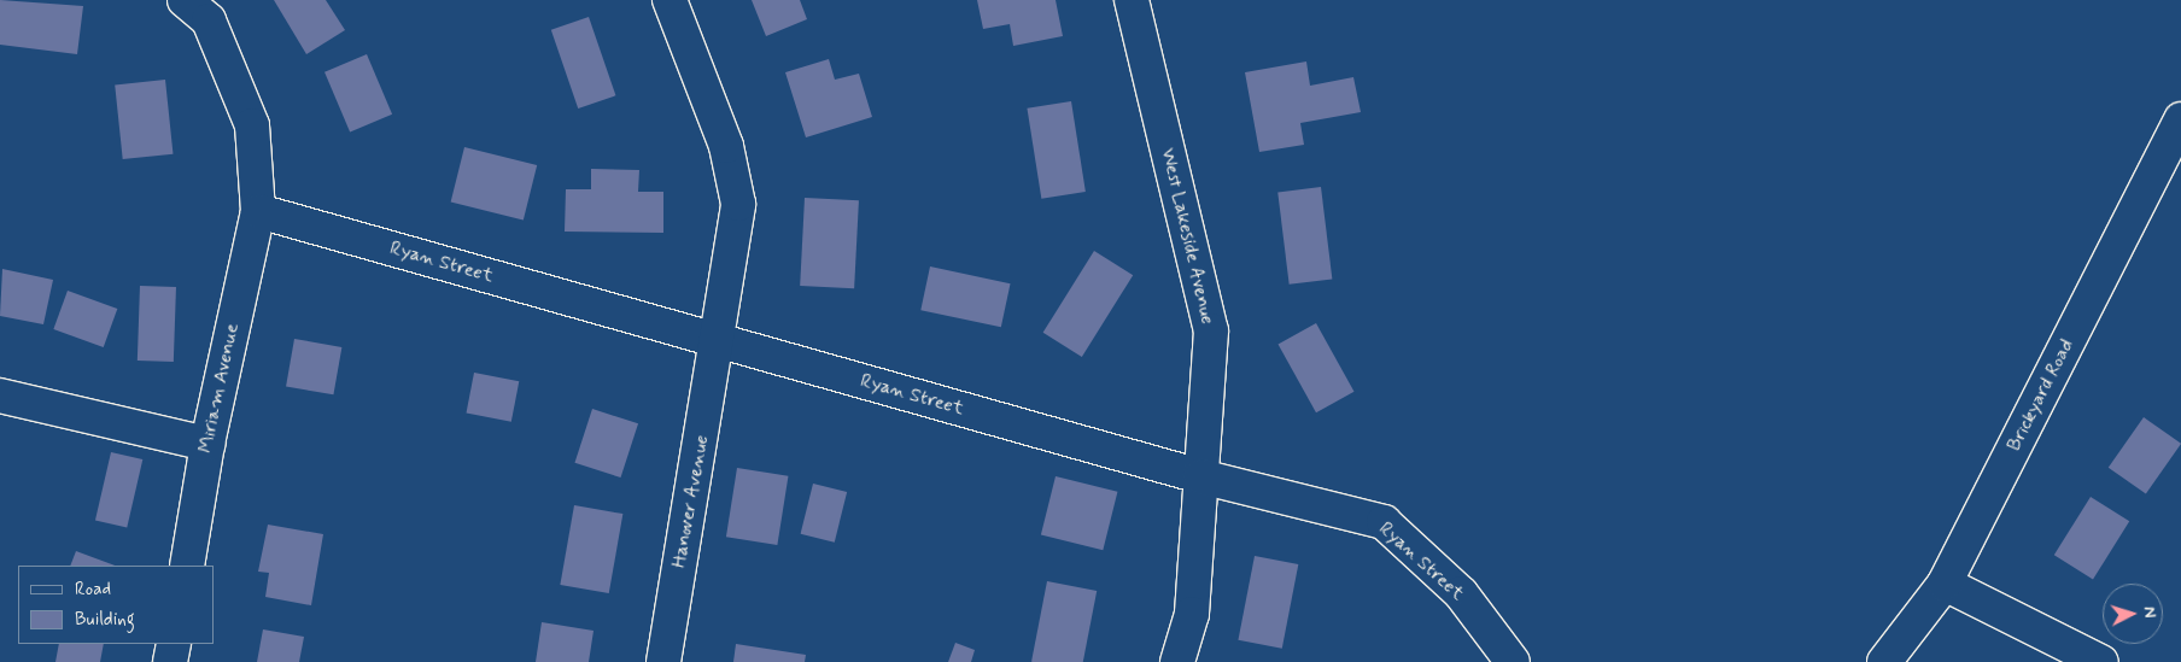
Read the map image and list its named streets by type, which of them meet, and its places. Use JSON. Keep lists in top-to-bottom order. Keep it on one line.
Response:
{"streets":{"street":["West Lakeside Avenue","Ryan Street","Miriam Avenue","Brickyard Road","Hanover Avenue"]},"crossings":[["West Lakeside Avenue","Ryan Street"],["Ryan Street","Miriam Avenue"],["Ryan Street","Hanover Avenue"]],"legend":["Road","Building"],"north":"right"}
